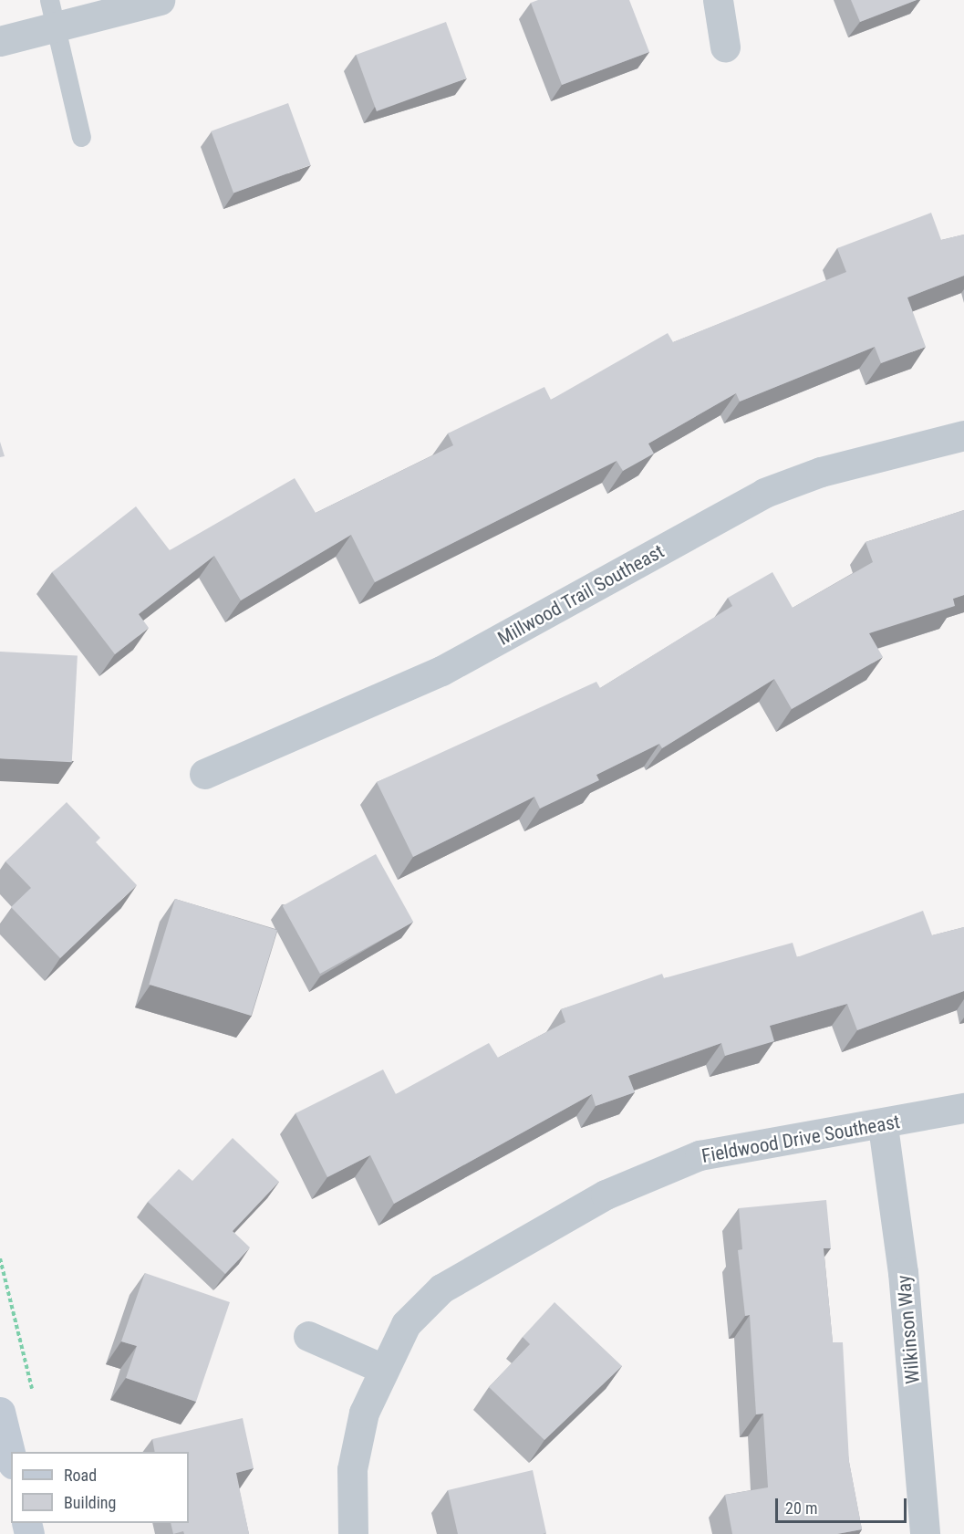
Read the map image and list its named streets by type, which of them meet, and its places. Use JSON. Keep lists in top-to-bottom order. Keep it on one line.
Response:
{"streets":{"street":["Millwood Trail Southeast","Fieldwood Drive Southeast","Wilkinson Way"]},"crossings":[["Fieldwood Drive Southeast","Wilkinson Way"]],"legend":["Road","Building"],"scale_bar":"20 m"}
